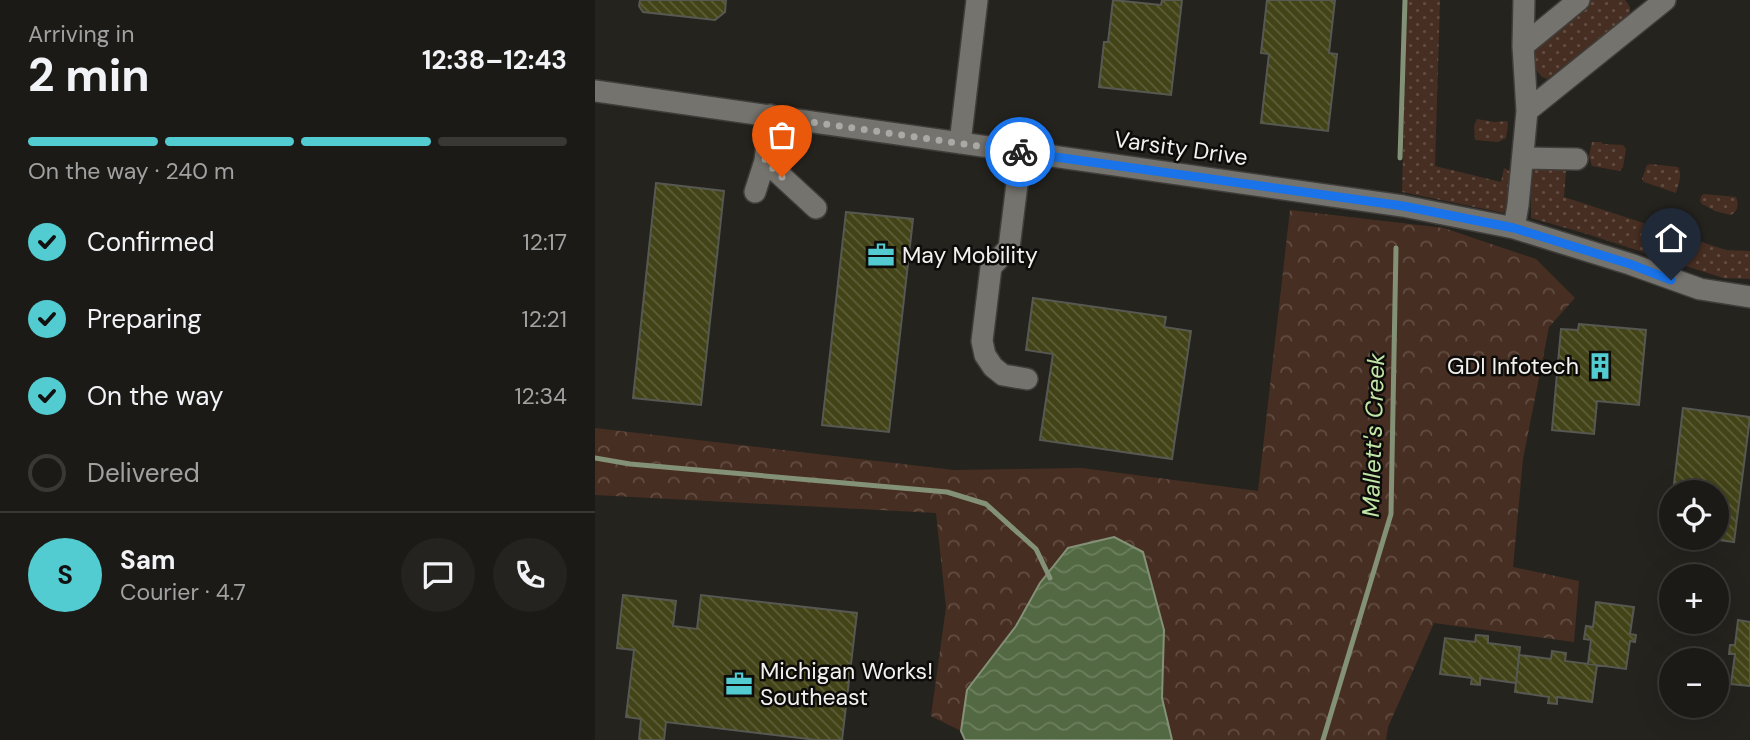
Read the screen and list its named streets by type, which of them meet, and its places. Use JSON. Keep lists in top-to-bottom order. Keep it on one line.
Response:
{"streets":{"street":["Varsity Drive"]},"water":["Mallett's Creek"],"places":{"office":["May Mobility","Michigan Works! Southeast"],"building":["GDI Infotech"]},"page":{"heading":["2 min","Arriving in","12:38–12:43"],"panel":["Sam","Courier · 4.7"],"bar":"On the way · 240 m","list":[["Confirmed","12:17"],["Preparing","12:21"],["On the way","12:34"],"Delivered"],"map_buttons":["+","−"],"round":"S"}}
